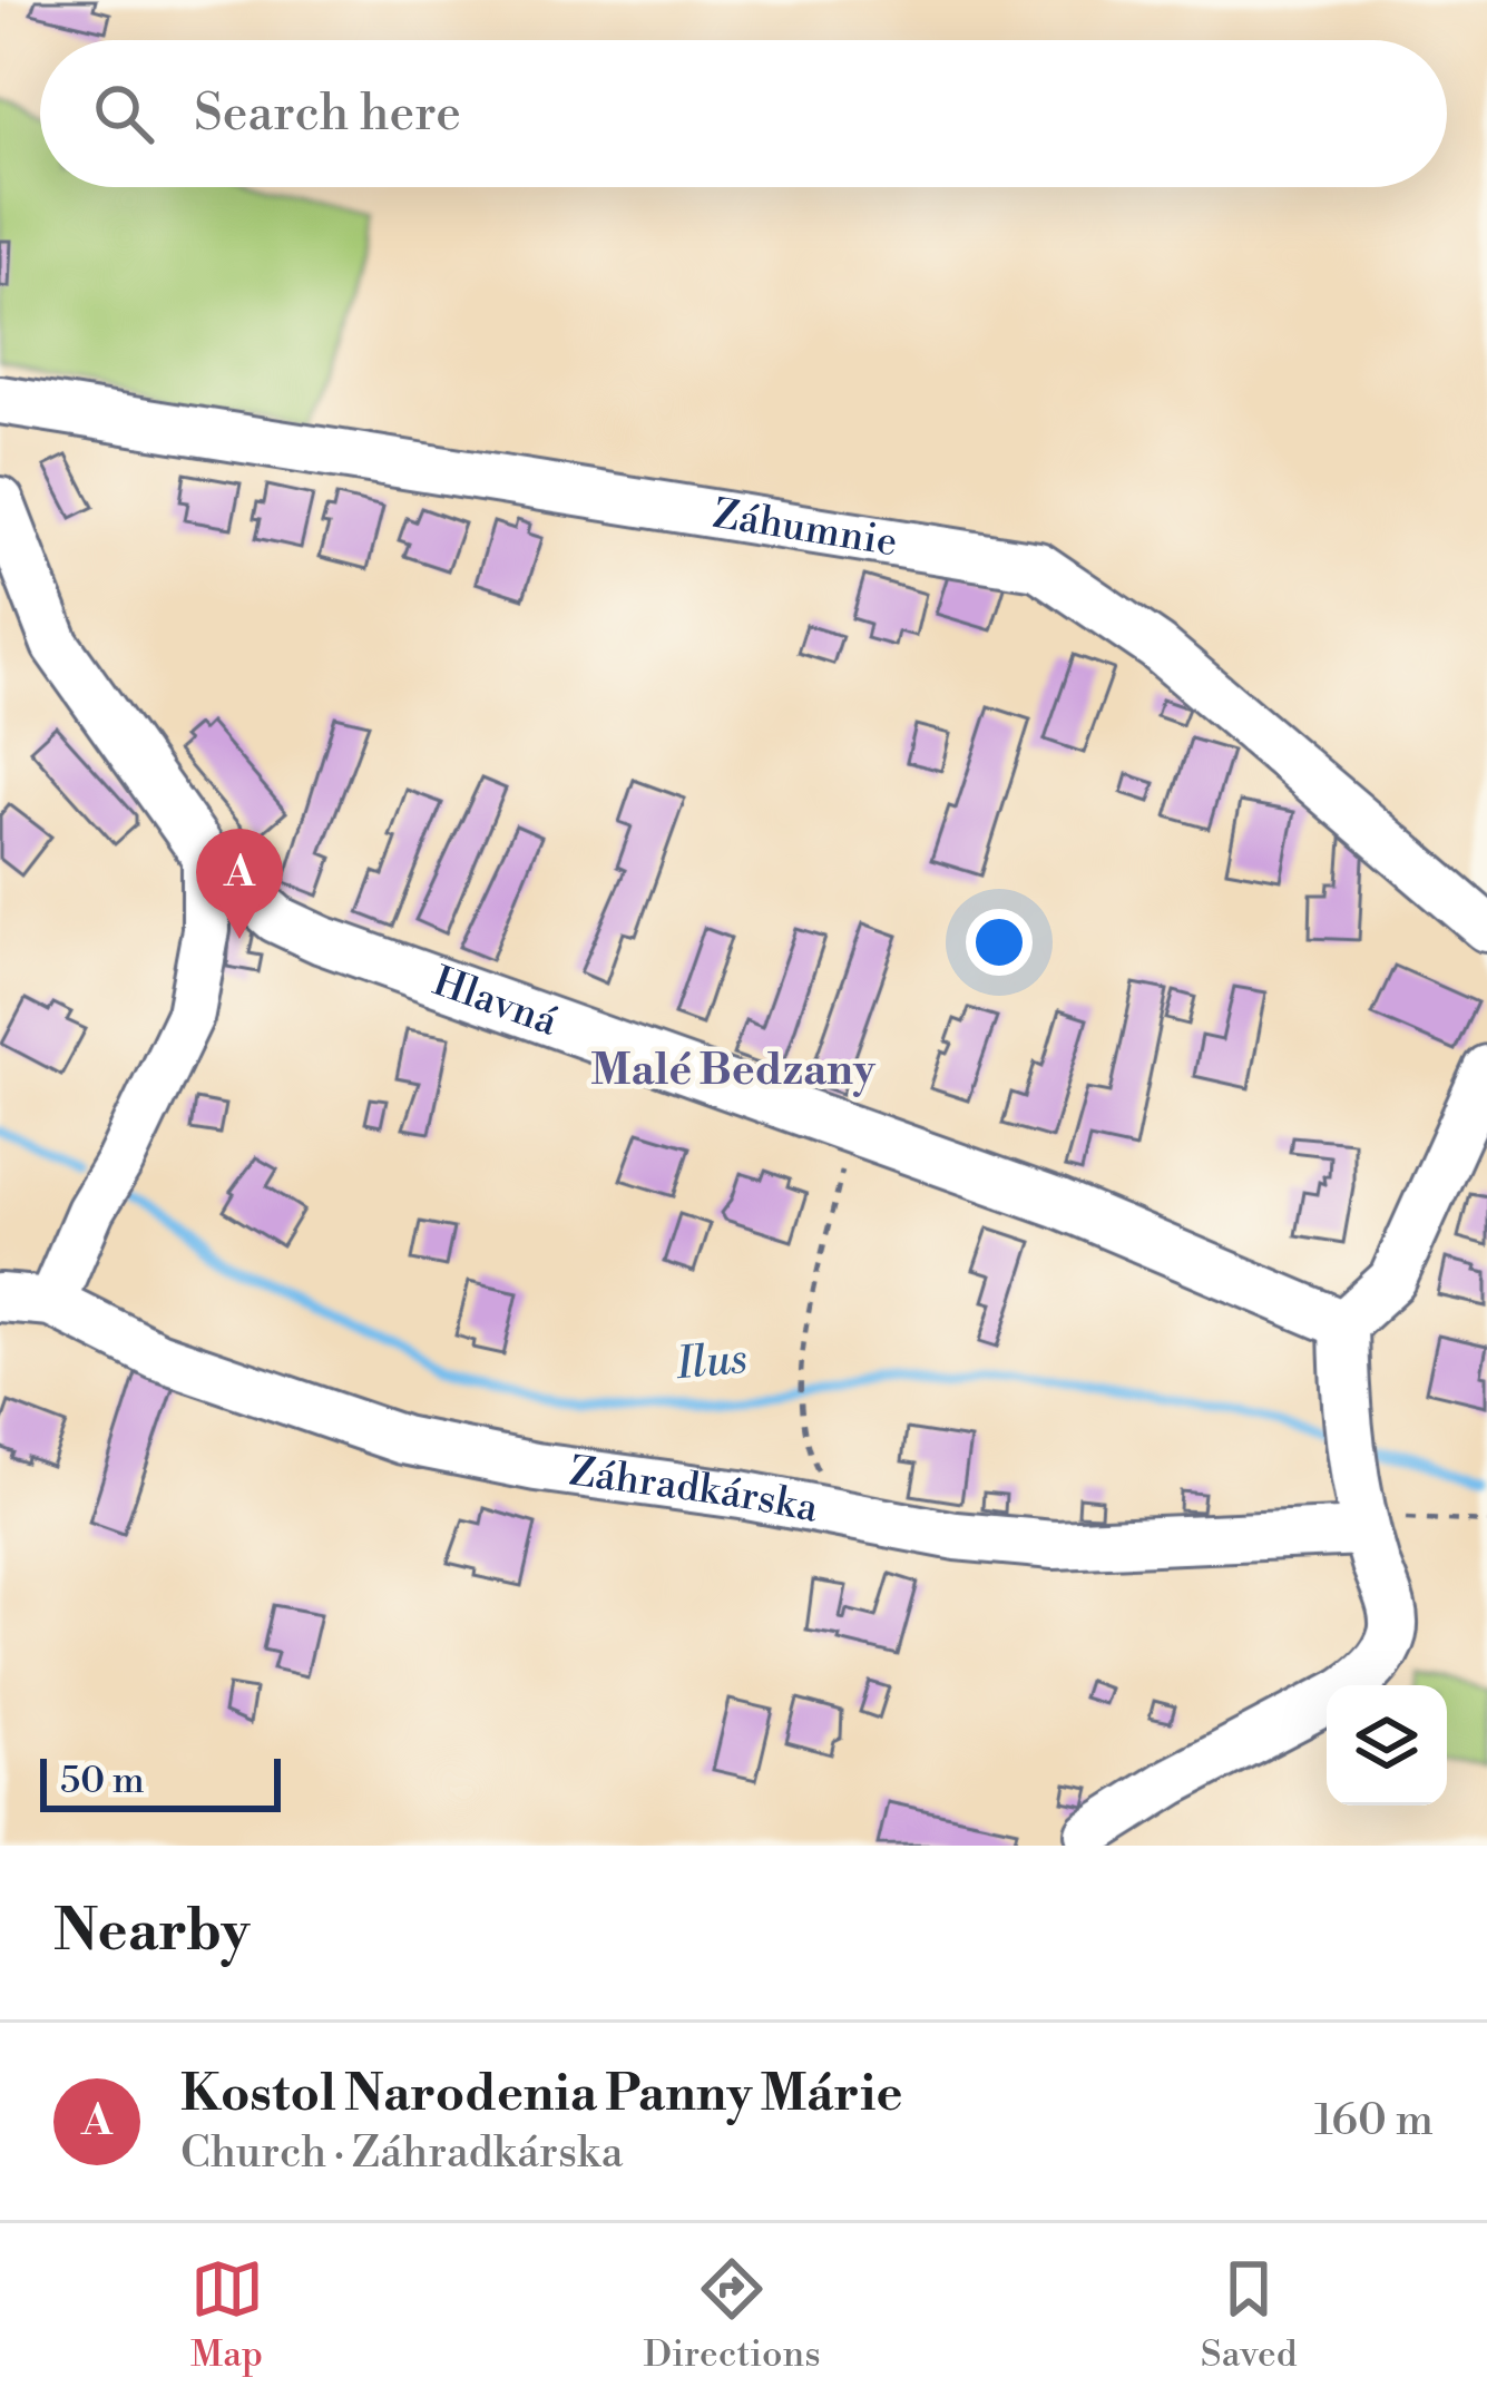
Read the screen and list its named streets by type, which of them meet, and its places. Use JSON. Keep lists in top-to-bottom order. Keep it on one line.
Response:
{"streets":{"street":["Záhumnie","Hlavná","Záhradkárska"]},"districts":["Malé Bedzany"],"water":["Ilus"],"scale_bar":"50 m","page":{"search":"Search here","pins":"A","scale":"50 m","heading":"Nearby","list":[{"mark":"A","name":"Kostol Narodenia Panny Márie","note":"Church · Záhradkárska","value":"160 m"}],"nav":["Map","Directions","Saved"]}}
